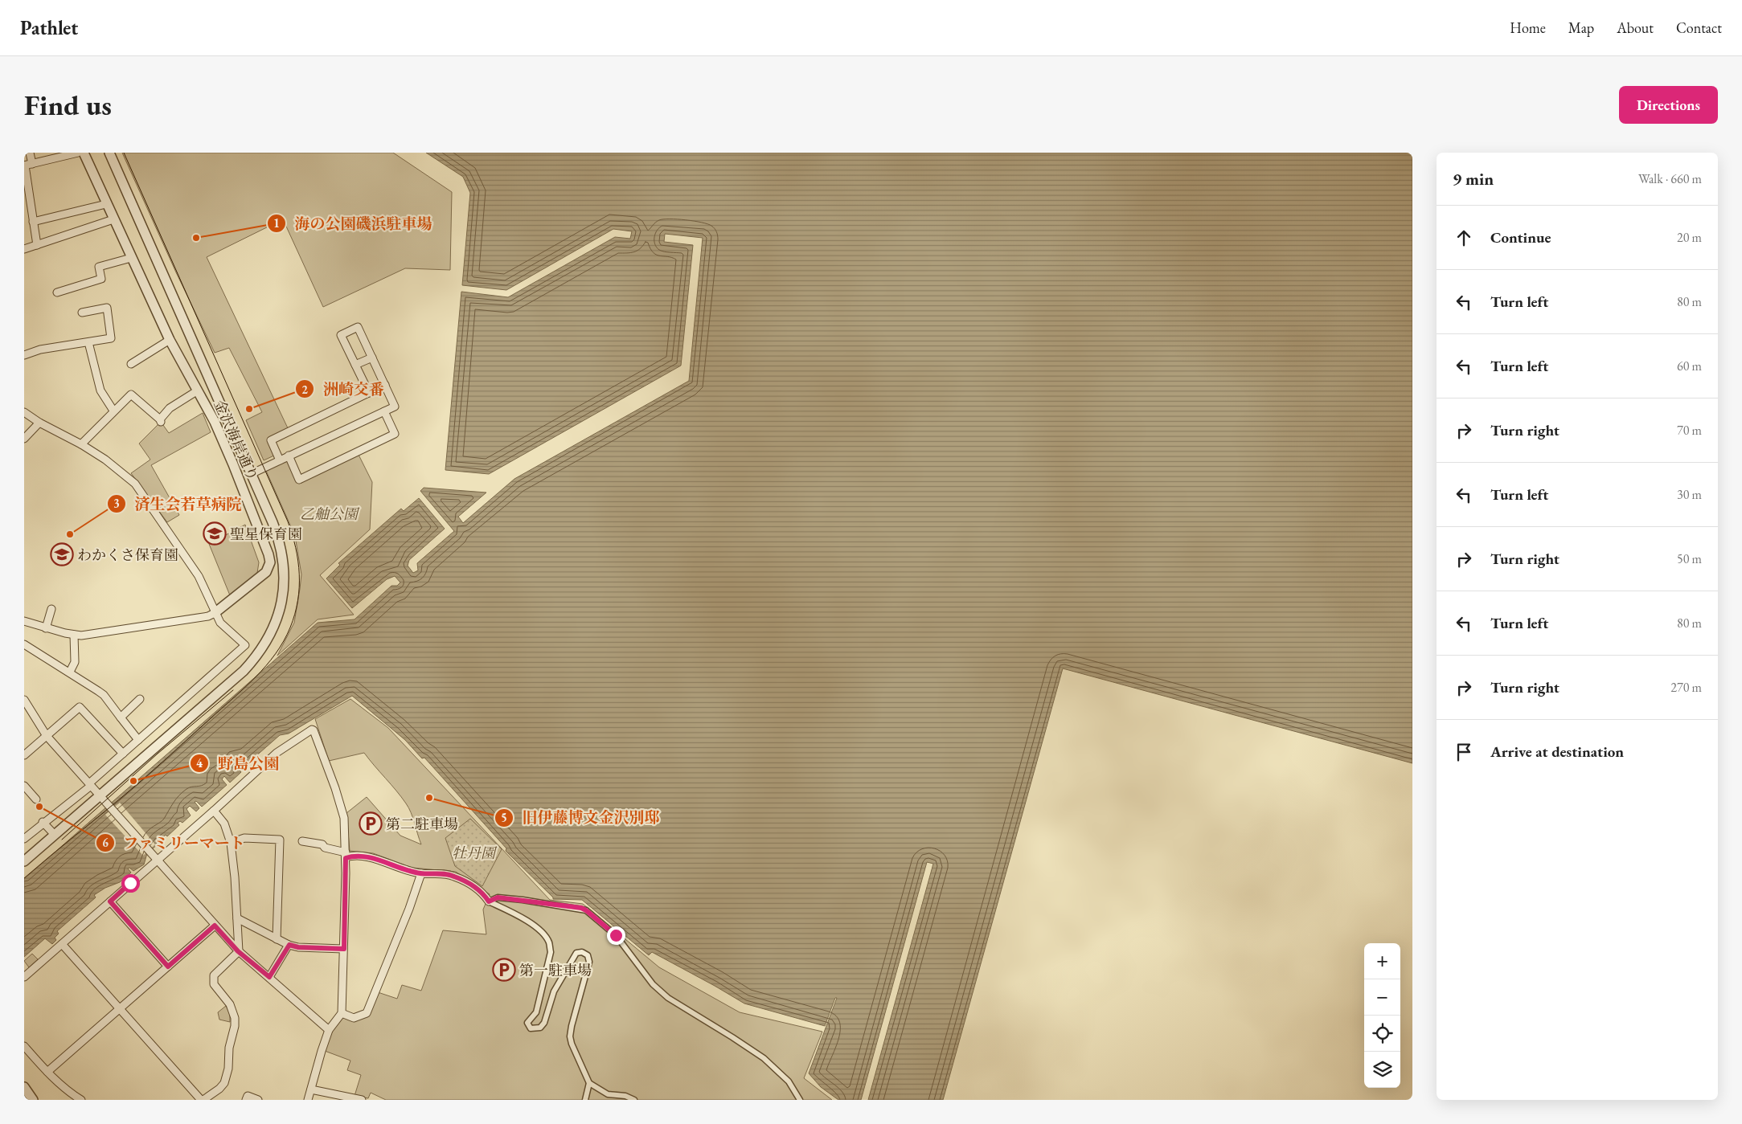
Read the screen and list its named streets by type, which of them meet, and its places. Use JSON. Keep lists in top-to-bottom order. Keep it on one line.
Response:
{"streets":{"street":["金沢海岸通り"]},"parks":["乙舳公園","牡丹園"],"places":{"other":["海の公園磯浜駐車場","洲崎交番","済生会若草病院","野島公園","旧伊藤博文金沢別邸","ファミリーマート"],"school or university":["聖星保育園","わかくさ保育園"],"parking":["第二駐車場","第一駐車場"]},"page":{"header":"Pathlet","nav":["Home","Map","About","Contact"],"buttons":"Directions","title":"Find us","heading":["9 min","Walk · 660 m"],"list":[["Continue","20 m"],["Turn left","80 m"],["Turn left","60 m"],["Turn right","70 m"],["Turn left","30 m"],["Turn right","50 m"],["Turn left","80 m"],["Turn right","270 m"],"Arrive at destination"],"map_buttons":["+","−"]}}
